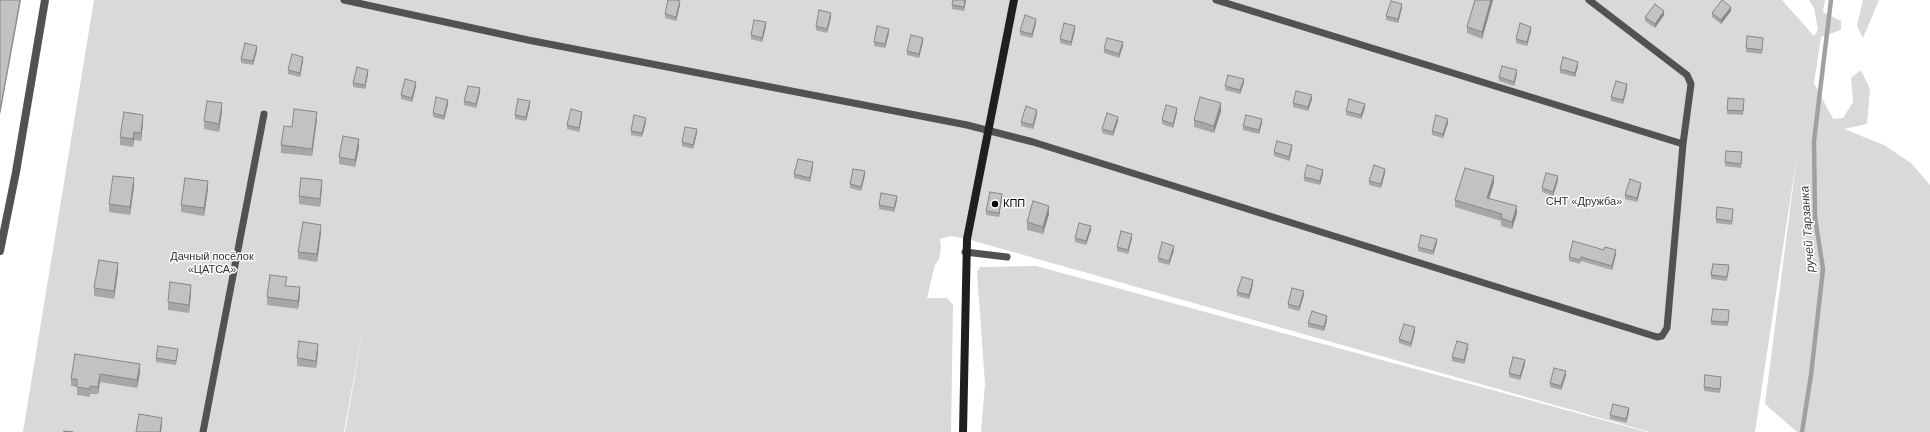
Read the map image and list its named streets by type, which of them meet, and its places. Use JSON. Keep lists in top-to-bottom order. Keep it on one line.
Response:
{"water":["ручей Тарзанка"],"parks":["СНТ «Дружба»","Дачный посёлок «ЦАТСА»"],"places":["КПП"]}
